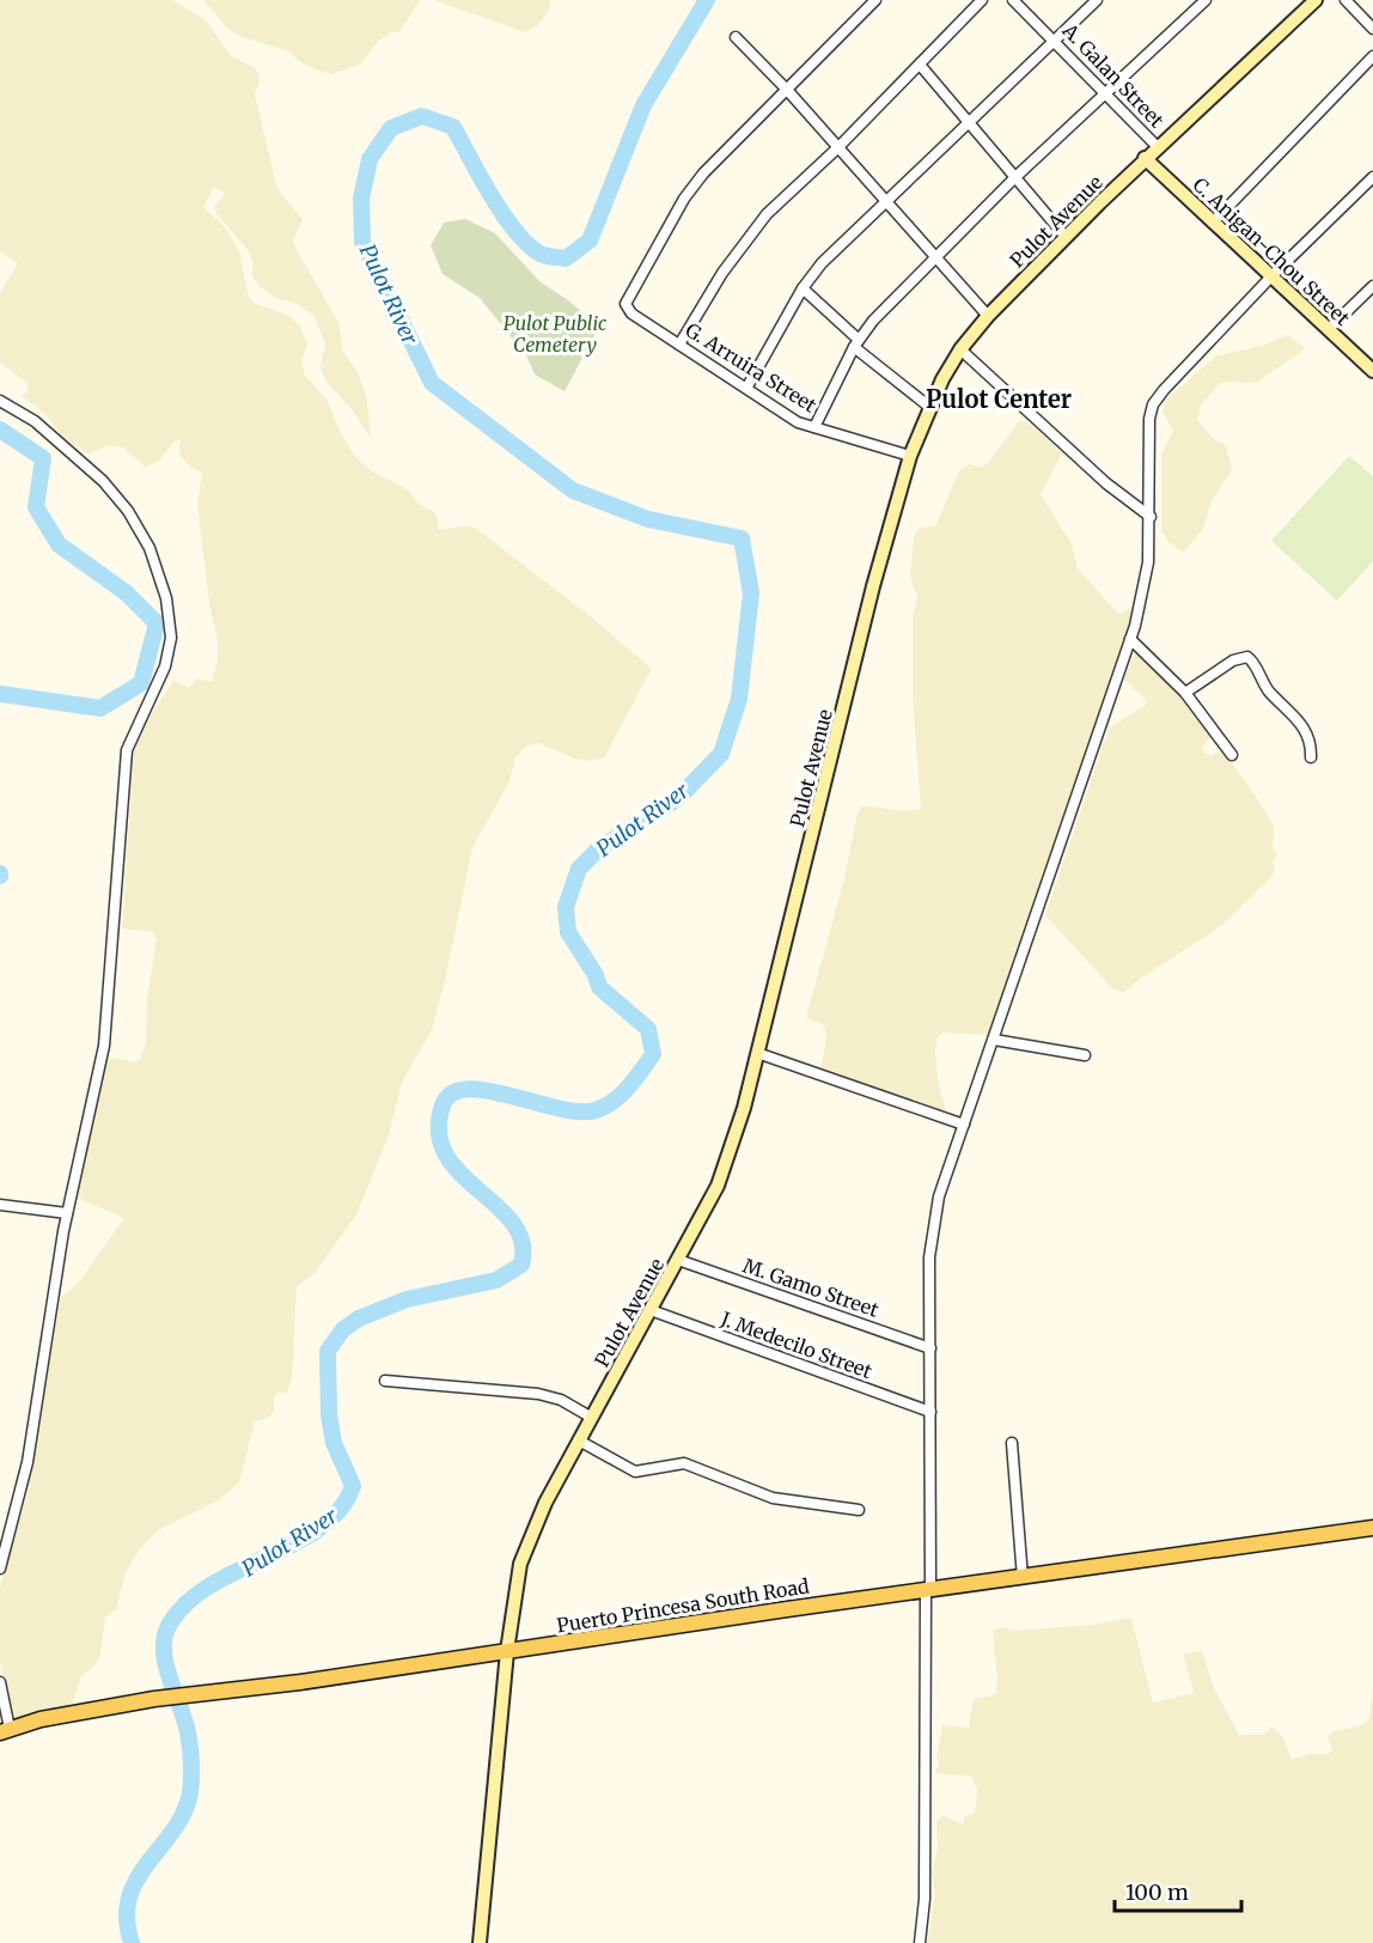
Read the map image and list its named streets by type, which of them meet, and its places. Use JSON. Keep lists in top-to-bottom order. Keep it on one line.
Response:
{"streets":{"main road":["Puerto Princesa South Road"],"street":["A. Galan Street","Pulot Avenue","C. Anigan-Chou Street","G. Arruira Street","M. Gamo Street","J. Medecilo Street"]},"crossings":[["A. Galan Street","Pulot Avenue"],["Pulot Avenue","C. Anigan-Chou Street"],["Pulot Avenue","G. Arruira Street"],["Pulot Avenue","M. Gamo Street"],["Pulot Avenue","J. Medecilo Street"],["Pulot Avenue","Puerto Princesa South Road"]],"districts":["Pulot Center"],"water":["Pulot River"],"parks":["Pulot Public Cemetery"],"scale_bar":"100 m"}
